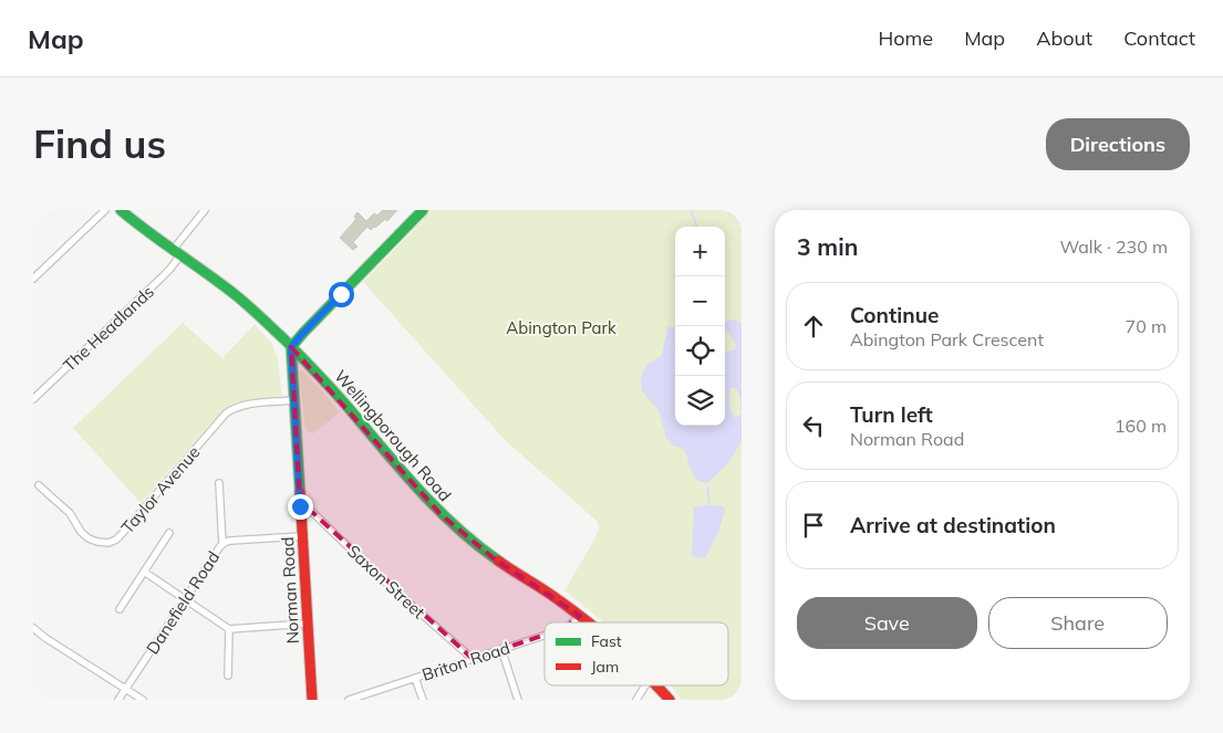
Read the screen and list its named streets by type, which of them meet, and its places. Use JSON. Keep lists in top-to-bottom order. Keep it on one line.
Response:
{"streets":{"main road":["Wellingborough Road","Norman Road"],"street":["The Headlands","Taylor Avenue","Saxon Street","Danefield Road","Briton Road"]},"crossings":[["The Headlands","Wellingborough Road"],["Wellingborough Road","Norman Road"],["Wellingborough Road","Briton Road"],["Taylor Avenue","Norman Road"],["Saxon Street","Norman Road"],["Saxon Street","Briton Road"],["Norman Road","Danefield Road"]],"parks":["Abington Park"],"legend":["Fast","Jam"],"page":{"header":"Map","nav":["Home","Map","About","Contact"],"buttons":["Directions",["Save","Share"]],"title":"Find us","heading":["3 min","Walk · 230 m"],"map_buttons":["+","−"],"list":[["Continue","Abington Park Crescent","70 m"],["Turn left","Norman Road","160 m"],"Arrive at destination"]}}
